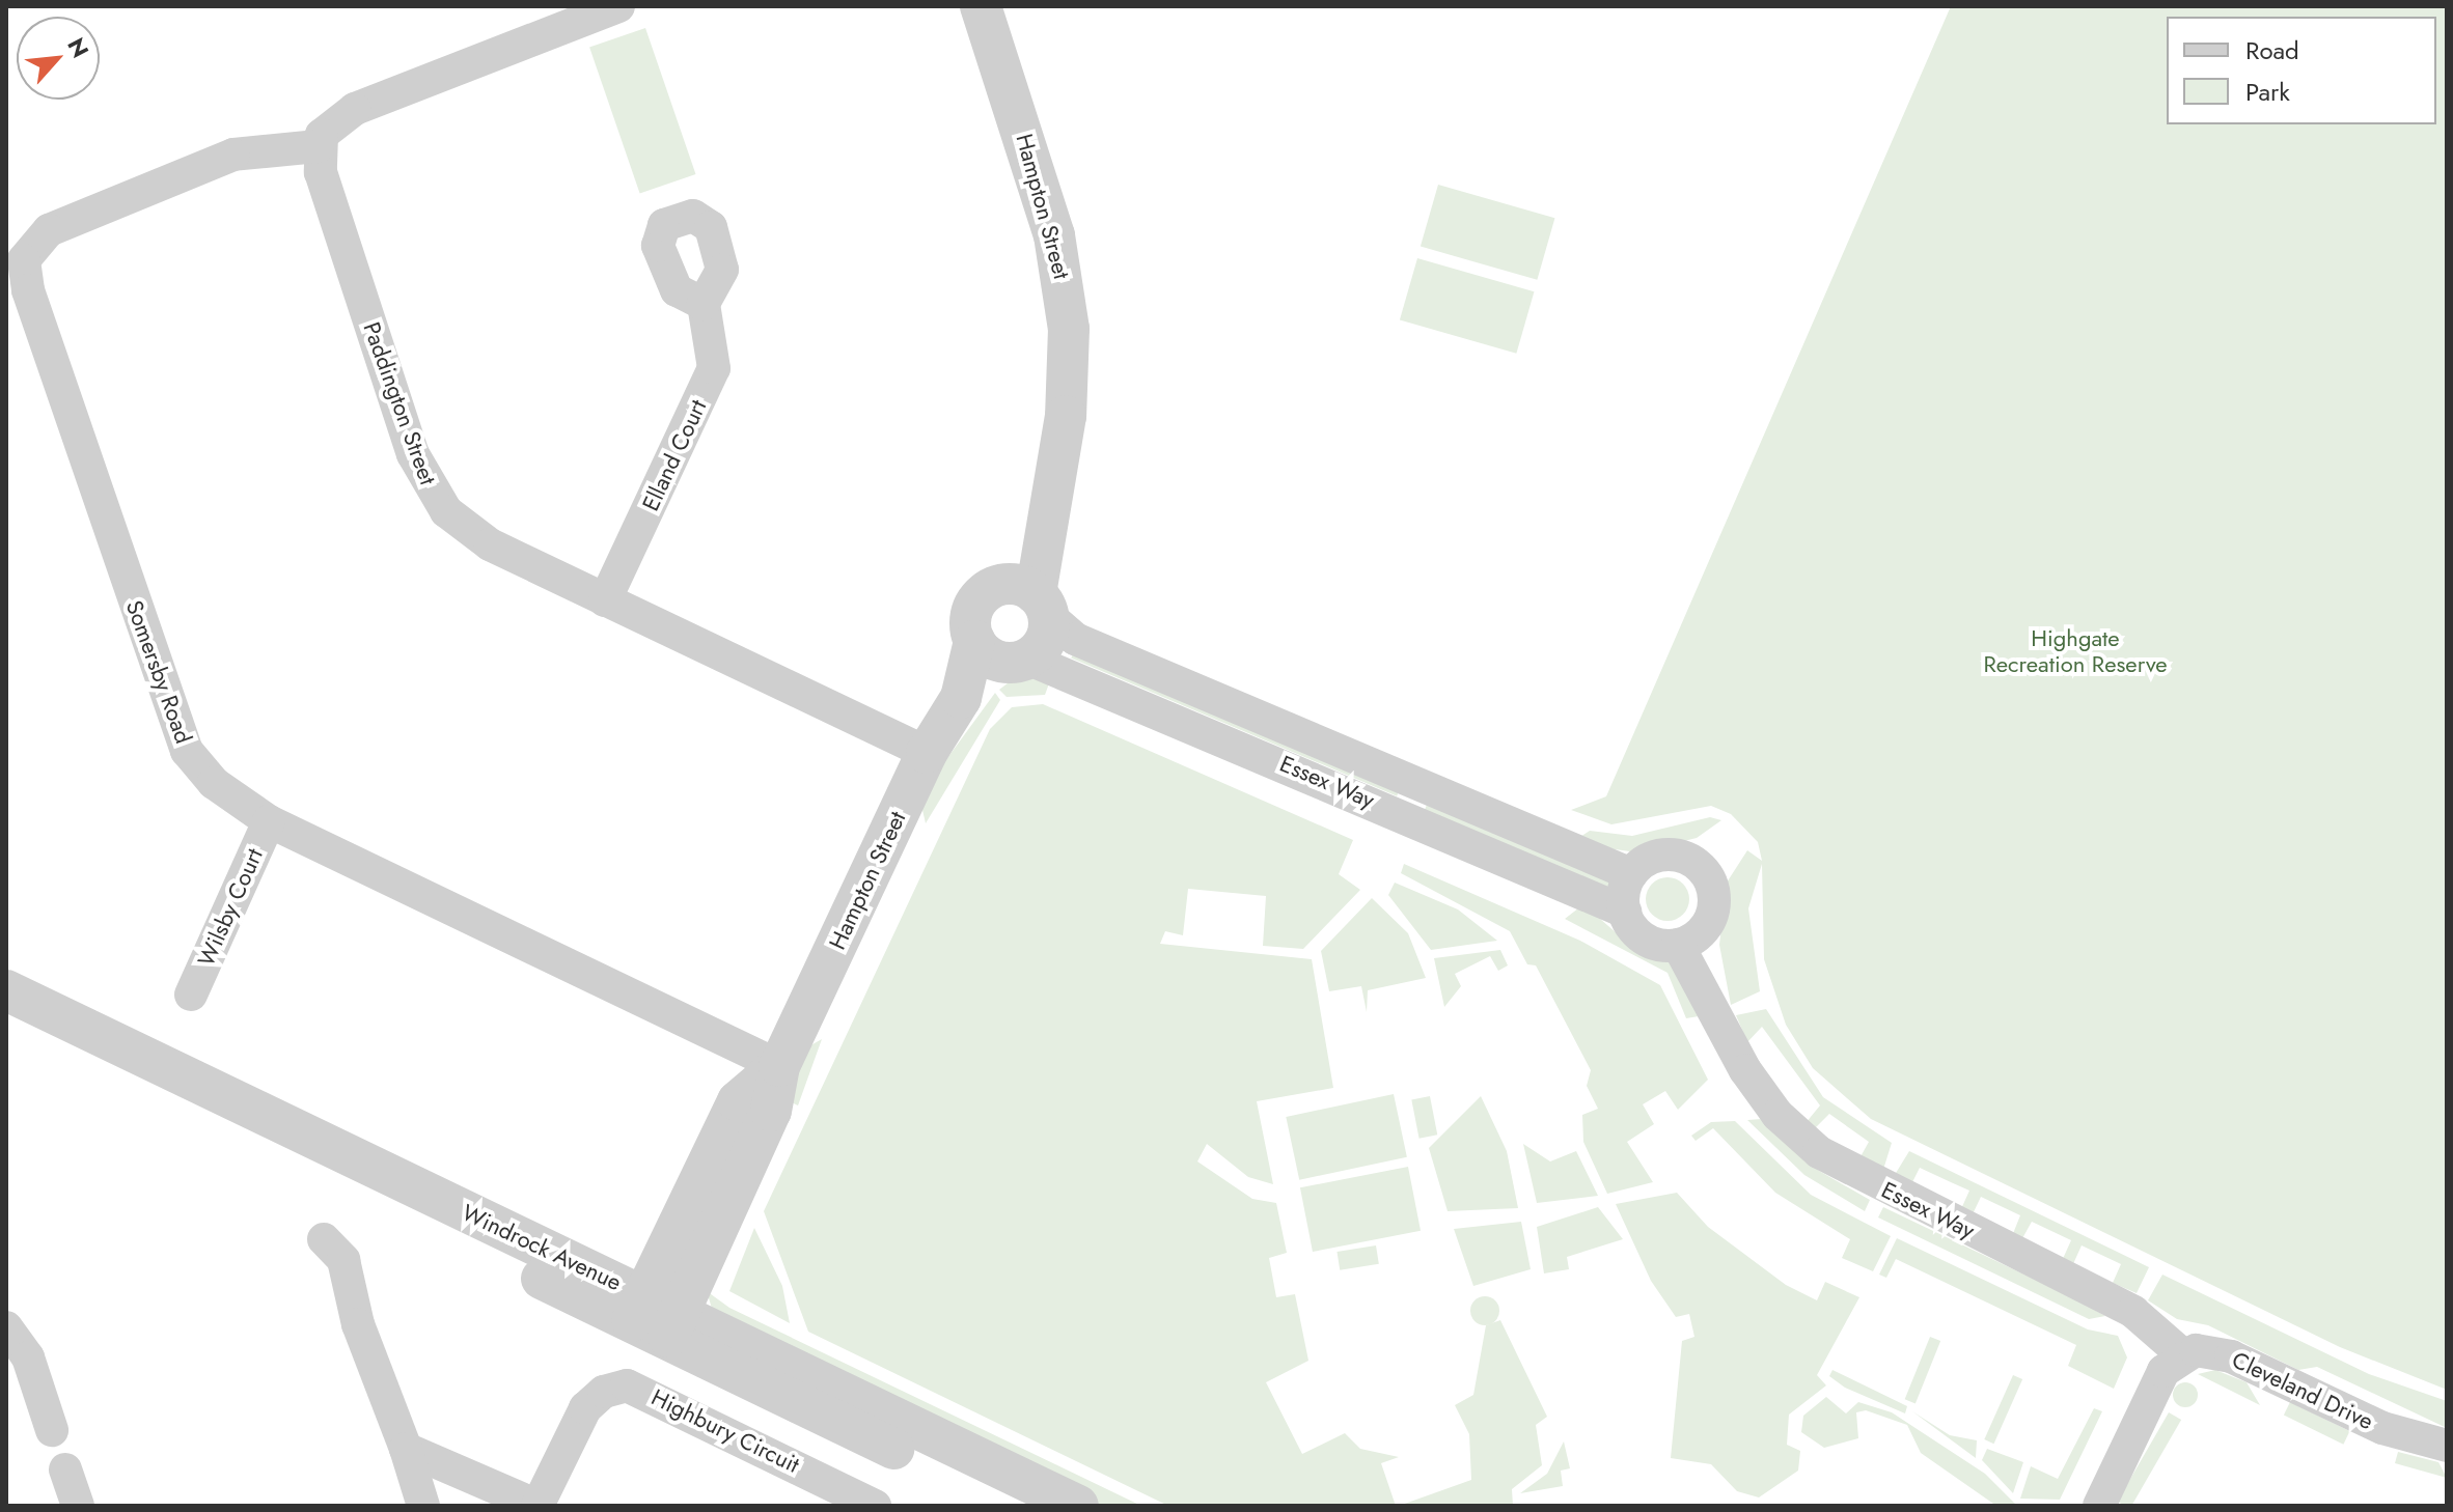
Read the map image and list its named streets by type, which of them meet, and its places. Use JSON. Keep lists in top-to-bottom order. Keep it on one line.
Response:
{"streets":{"street":["Hampton Street","Paddington Street","Elland Court","Somersby Road","Essex Way","Wilsby Court","Windrock Avenue","Cleveland Drive","Highbury Circuit"]},"crossings":[["Hampton Street","Paddington Street"],["Hampton Street","Somersby Road"],["Hampton Street","Essex Way"],["Hampton Street","Windrock Avenue"],["Paddington Street","Elland Court"],["Paddington Street","Somersby Road"],["Somersby Road","Wilsby Court"],["Essex Way","Cleveland Drive"]],"parks":["Highgate Recreation Reserve"],"legend":["Road","Park"],"north":"top right"}
